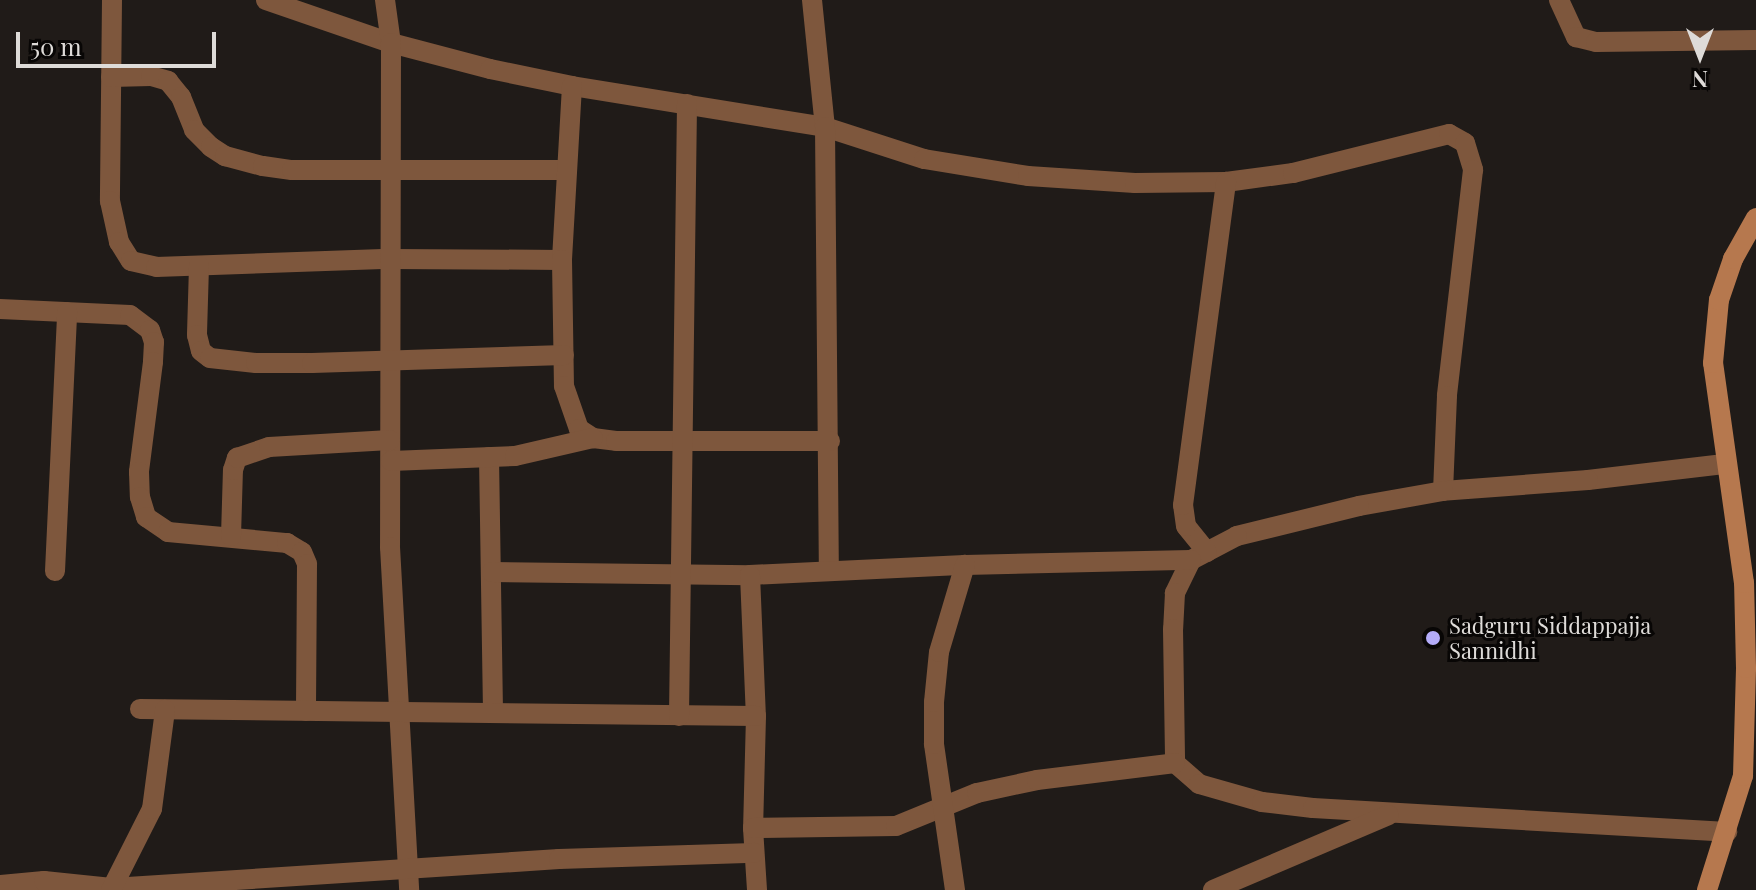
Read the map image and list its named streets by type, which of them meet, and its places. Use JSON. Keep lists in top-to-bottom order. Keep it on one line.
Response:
{"places":["Sadguru Siddappajja Sannidhi"],"scale_bar":"50 m","north":"bottom"}
